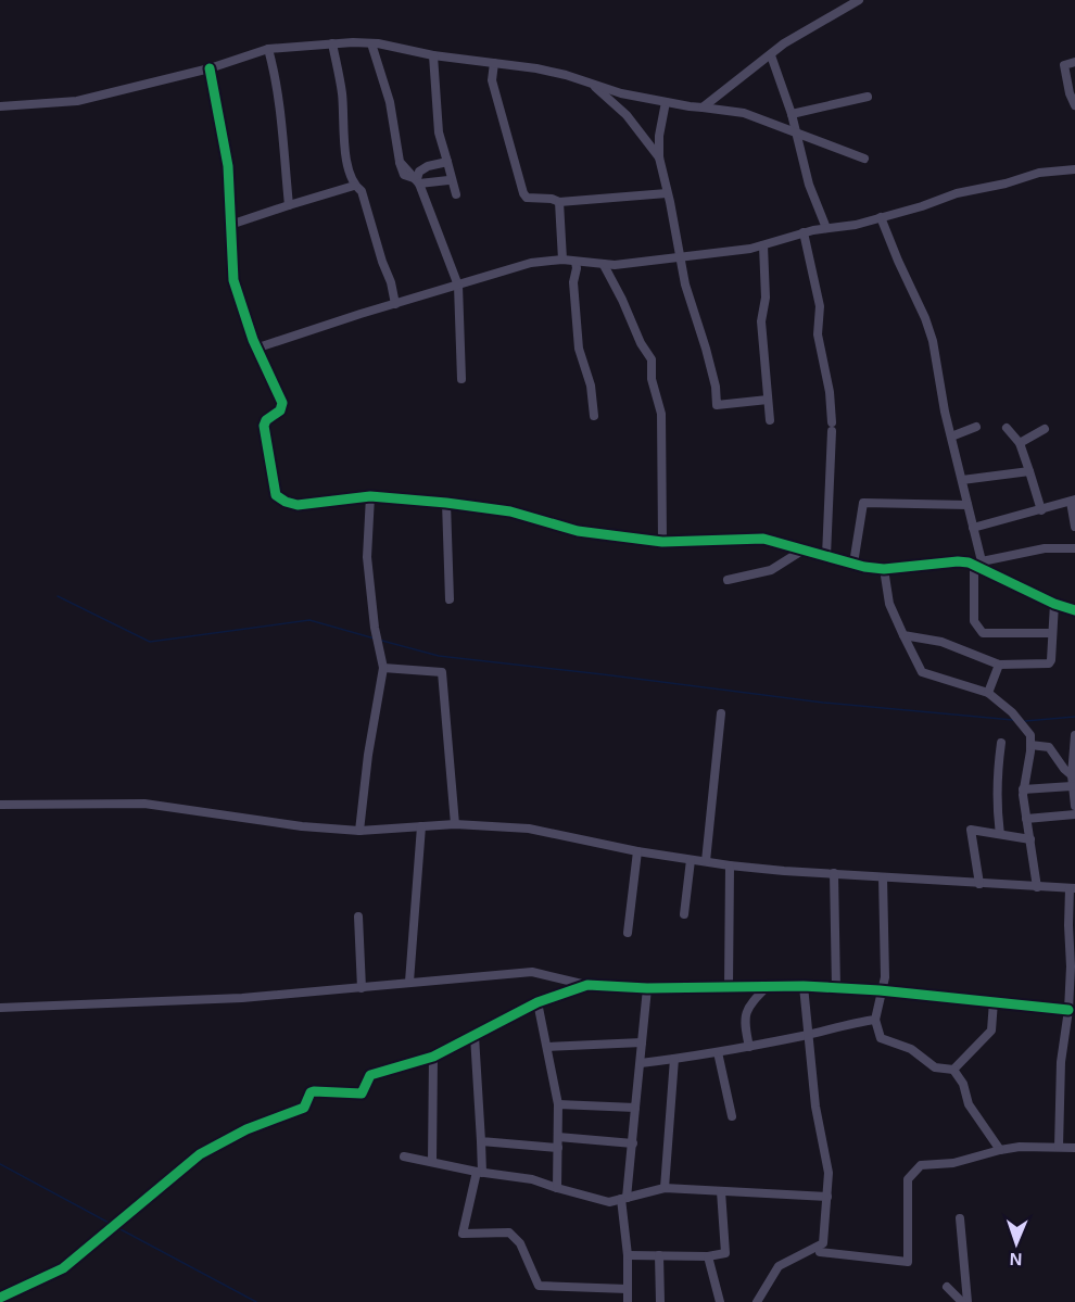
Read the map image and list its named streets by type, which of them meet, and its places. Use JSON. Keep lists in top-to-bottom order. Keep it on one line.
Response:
{"north":"bottom"}
